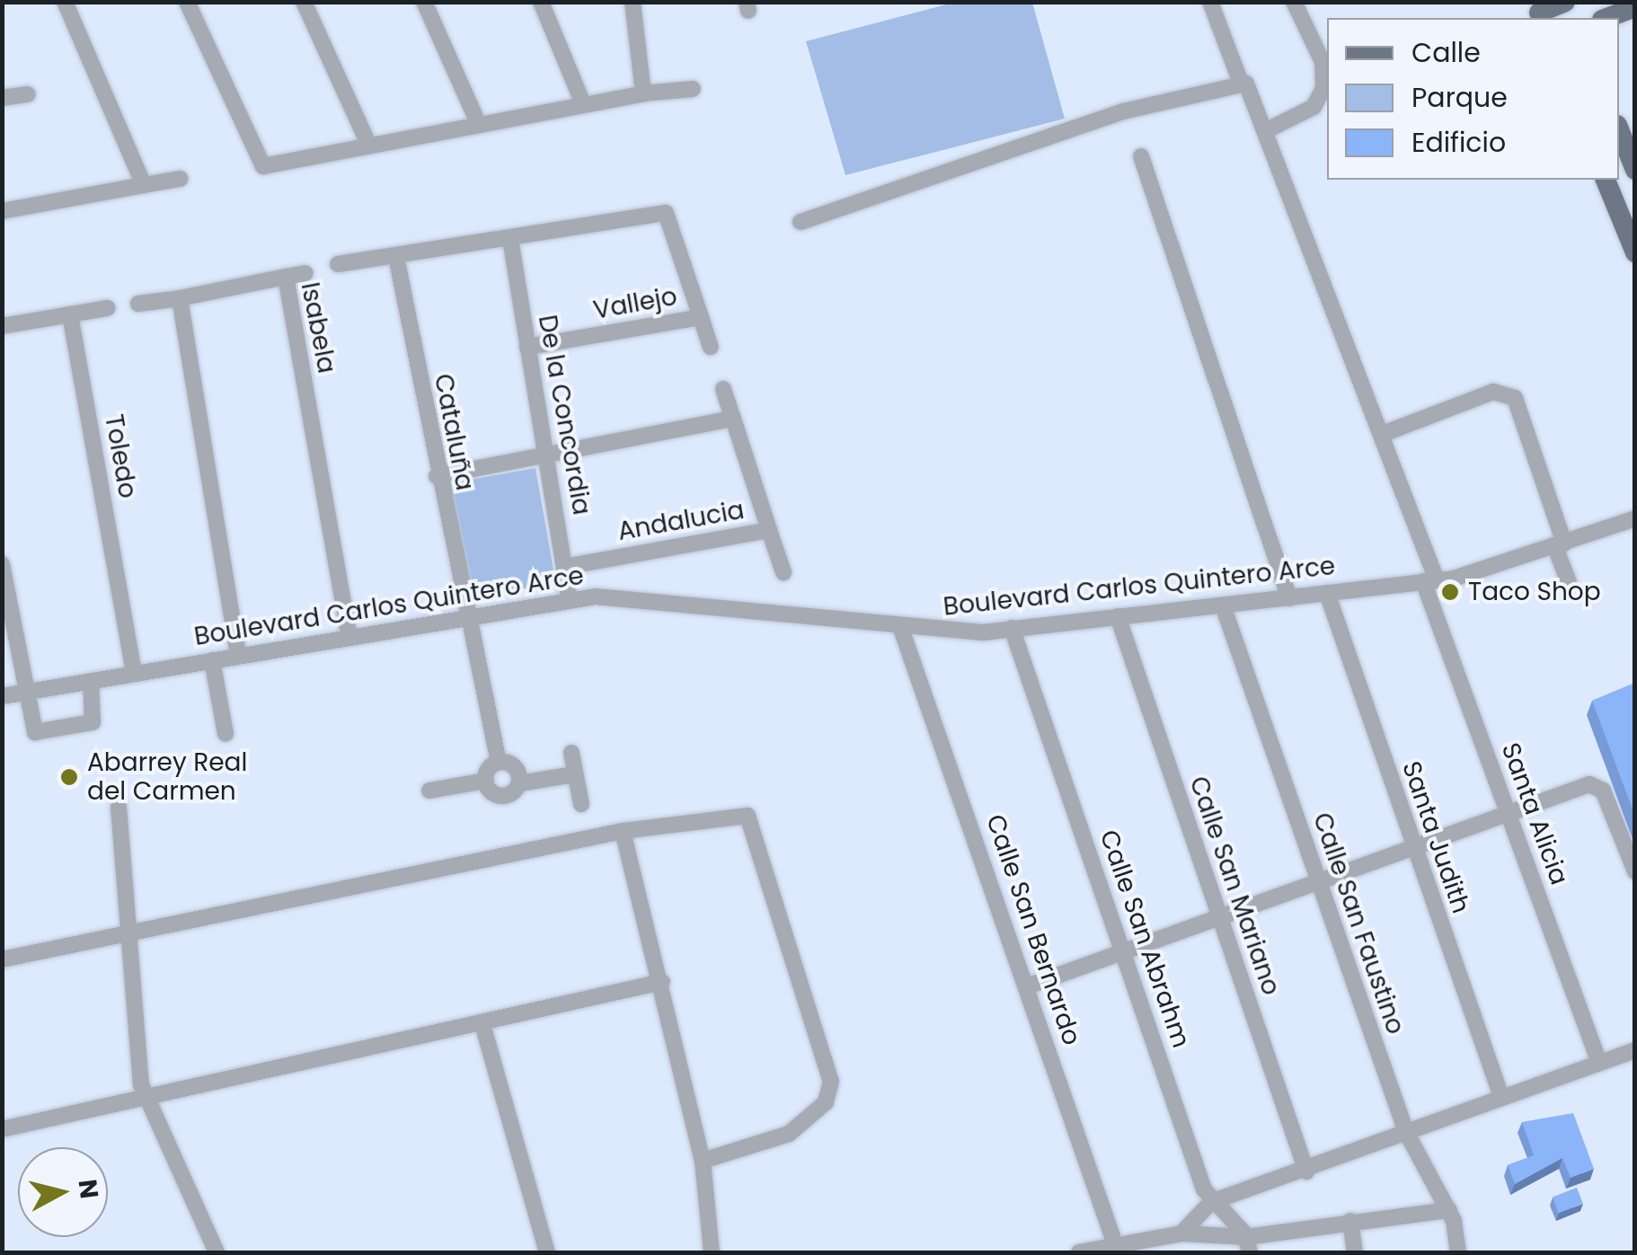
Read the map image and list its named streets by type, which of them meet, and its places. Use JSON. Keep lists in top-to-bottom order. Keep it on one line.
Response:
{"streets":{"street":["Vallejo","Isabela","De la Concordia","Cataluña","Toledo","Andalucia","Boulevard Carlos Quintero Arce","Santa Alicia","Santa Judith","Calle San Mariano","Calle San Faustino","Calle San Bernardo","Calle San Abrahm"]},"crossings":[["Vallejo","De la Concordia"],["Isabela","Boulevard Carlos Quintero Arce"],["De la Concordia","Andalucia"],["De la Concordia","Boulevard Carlos Quintero Arce"],["Cataluña","Boulevard Carlos Quintero Arce"],["Toledo","Boulevard Carlos Quintero Arce"],["Boulevard Carlos Quintero Arce","Santa Alicia"],["Boulevard Carlos Quintero Arce","Santa Judith"],["Boulevard Carlos Quintero Arce","Calle San Mariano"],["Boulevard Carlos Quintero Arce","Calle San Faustino"],["Boulevard Carlos Quintero Arce","Calle San Bernardo"],["Boulevard Carlos Quintero Arce","Calle San Abrahm"]],"places":["Taco Shop","Abarrey Real del Carmen"],"legend":["Calle","Parque","Edificio"],"north":"right"}
